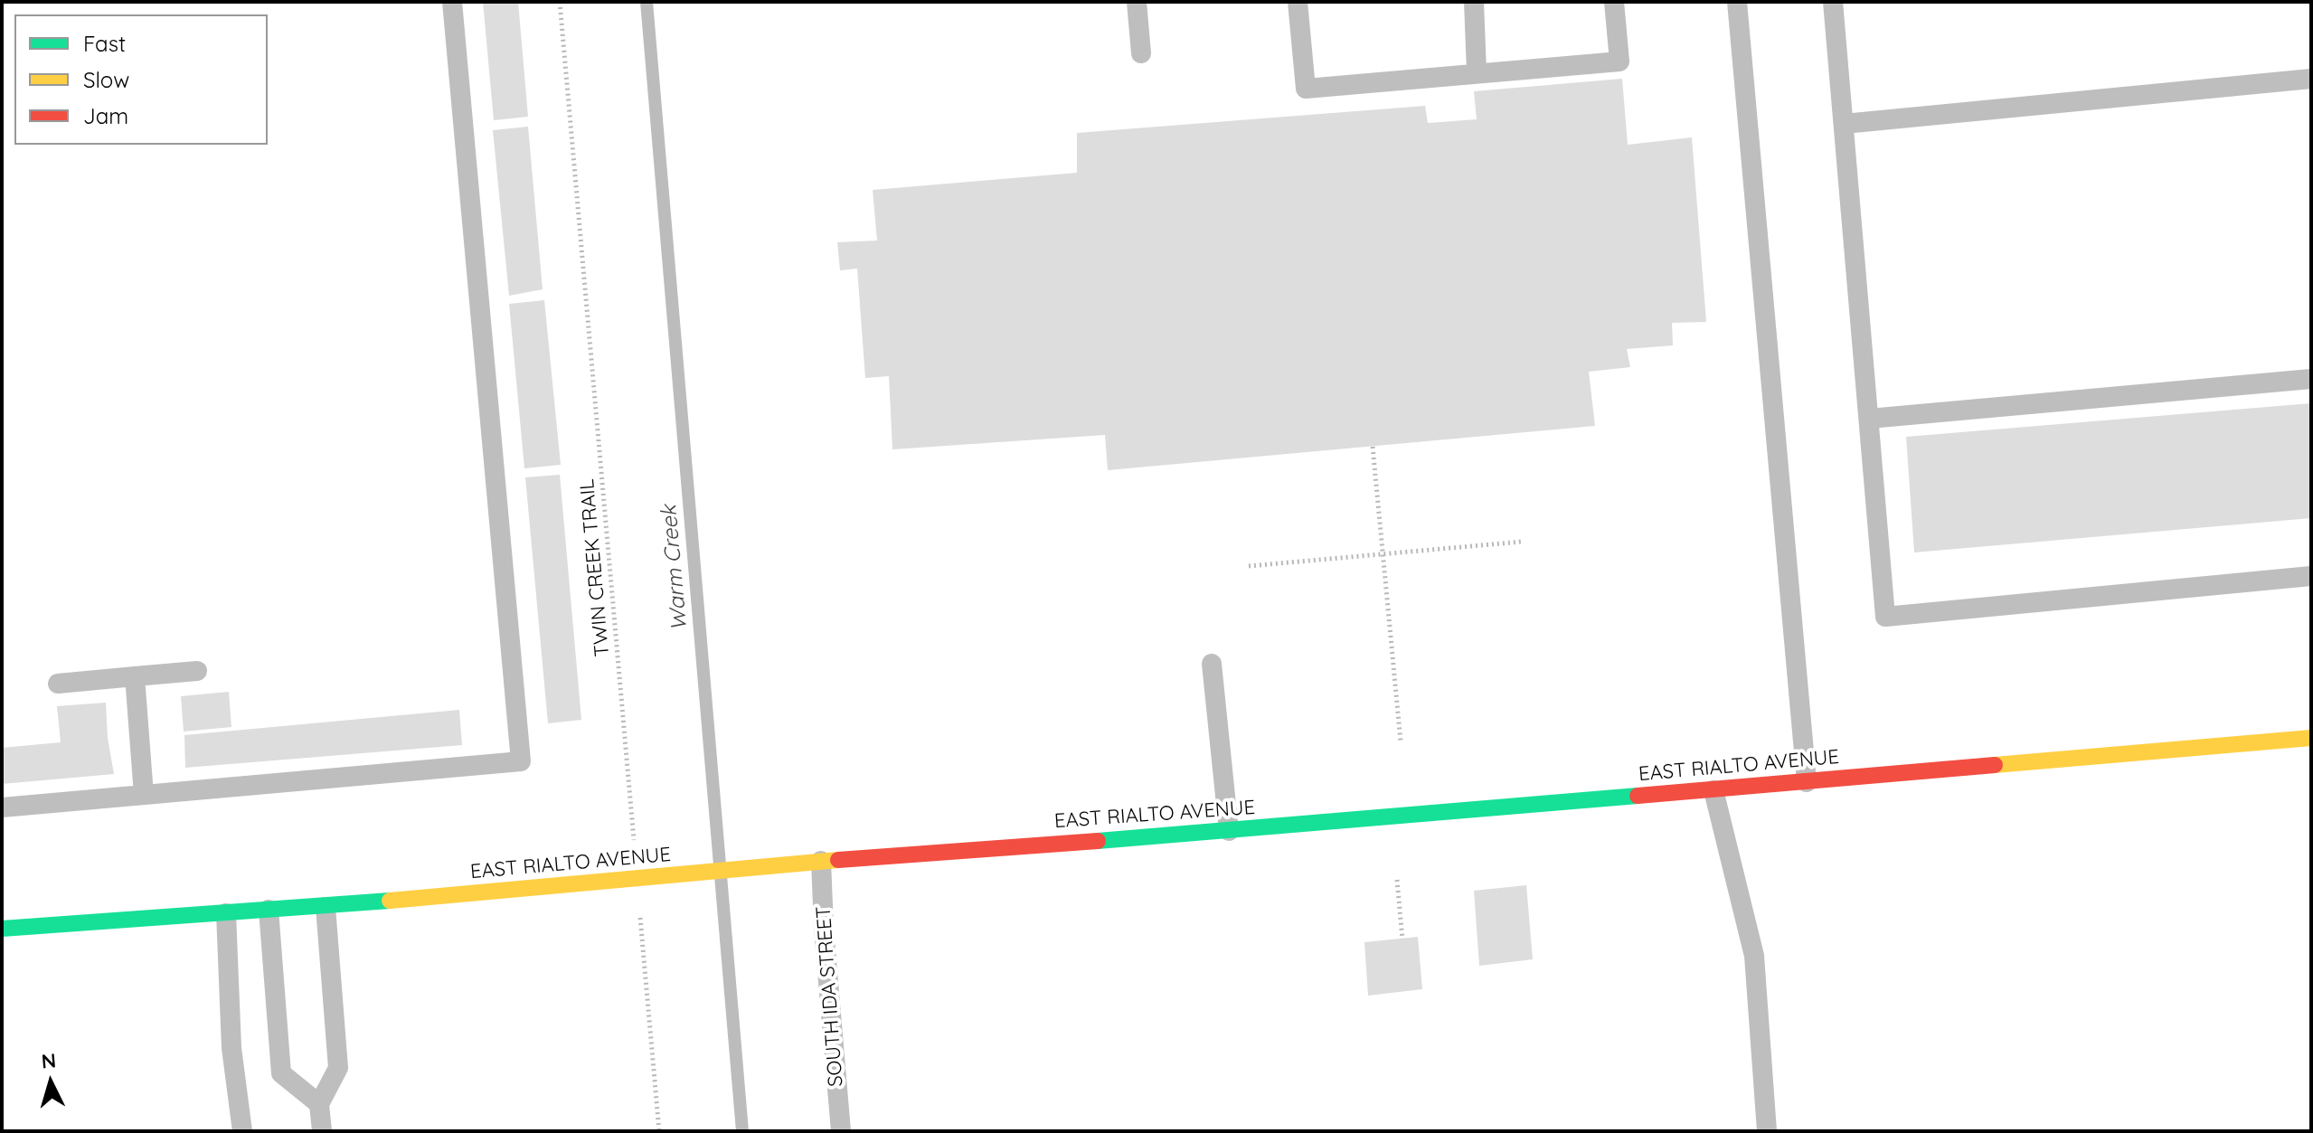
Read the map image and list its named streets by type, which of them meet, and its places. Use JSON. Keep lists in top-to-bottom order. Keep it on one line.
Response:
{"streets":{"street":["EAST RIALTO AVENUE"],"lane":["SOUTH IDA STREET"],"path":["TWIN CREEK TRAIL"]},"crossings":[["TWIN CREEK TRAIL","EAST RIALTO AVENUE"],["EAST RIALTO AVENUE","SOUTH IDA STREET"]],"water":["Warm Creek"],"legend":["Fast","Slow","Jam"],"north":"top"}
